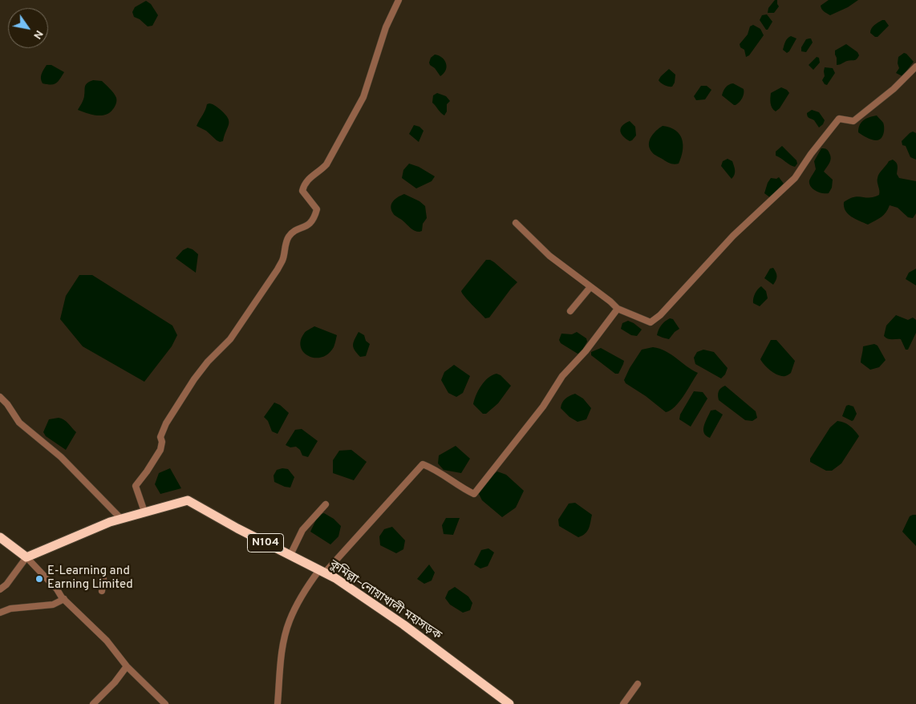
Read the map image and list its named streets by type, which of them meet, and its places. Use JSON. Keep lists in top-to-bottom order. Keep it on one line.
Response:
{"streets":{"highway":["N104","কুমিল্লা–নোয়াখালী মহাসড়ক"]},"places":["E-Learning and Earning Limited"],"north":"bottom right"}
